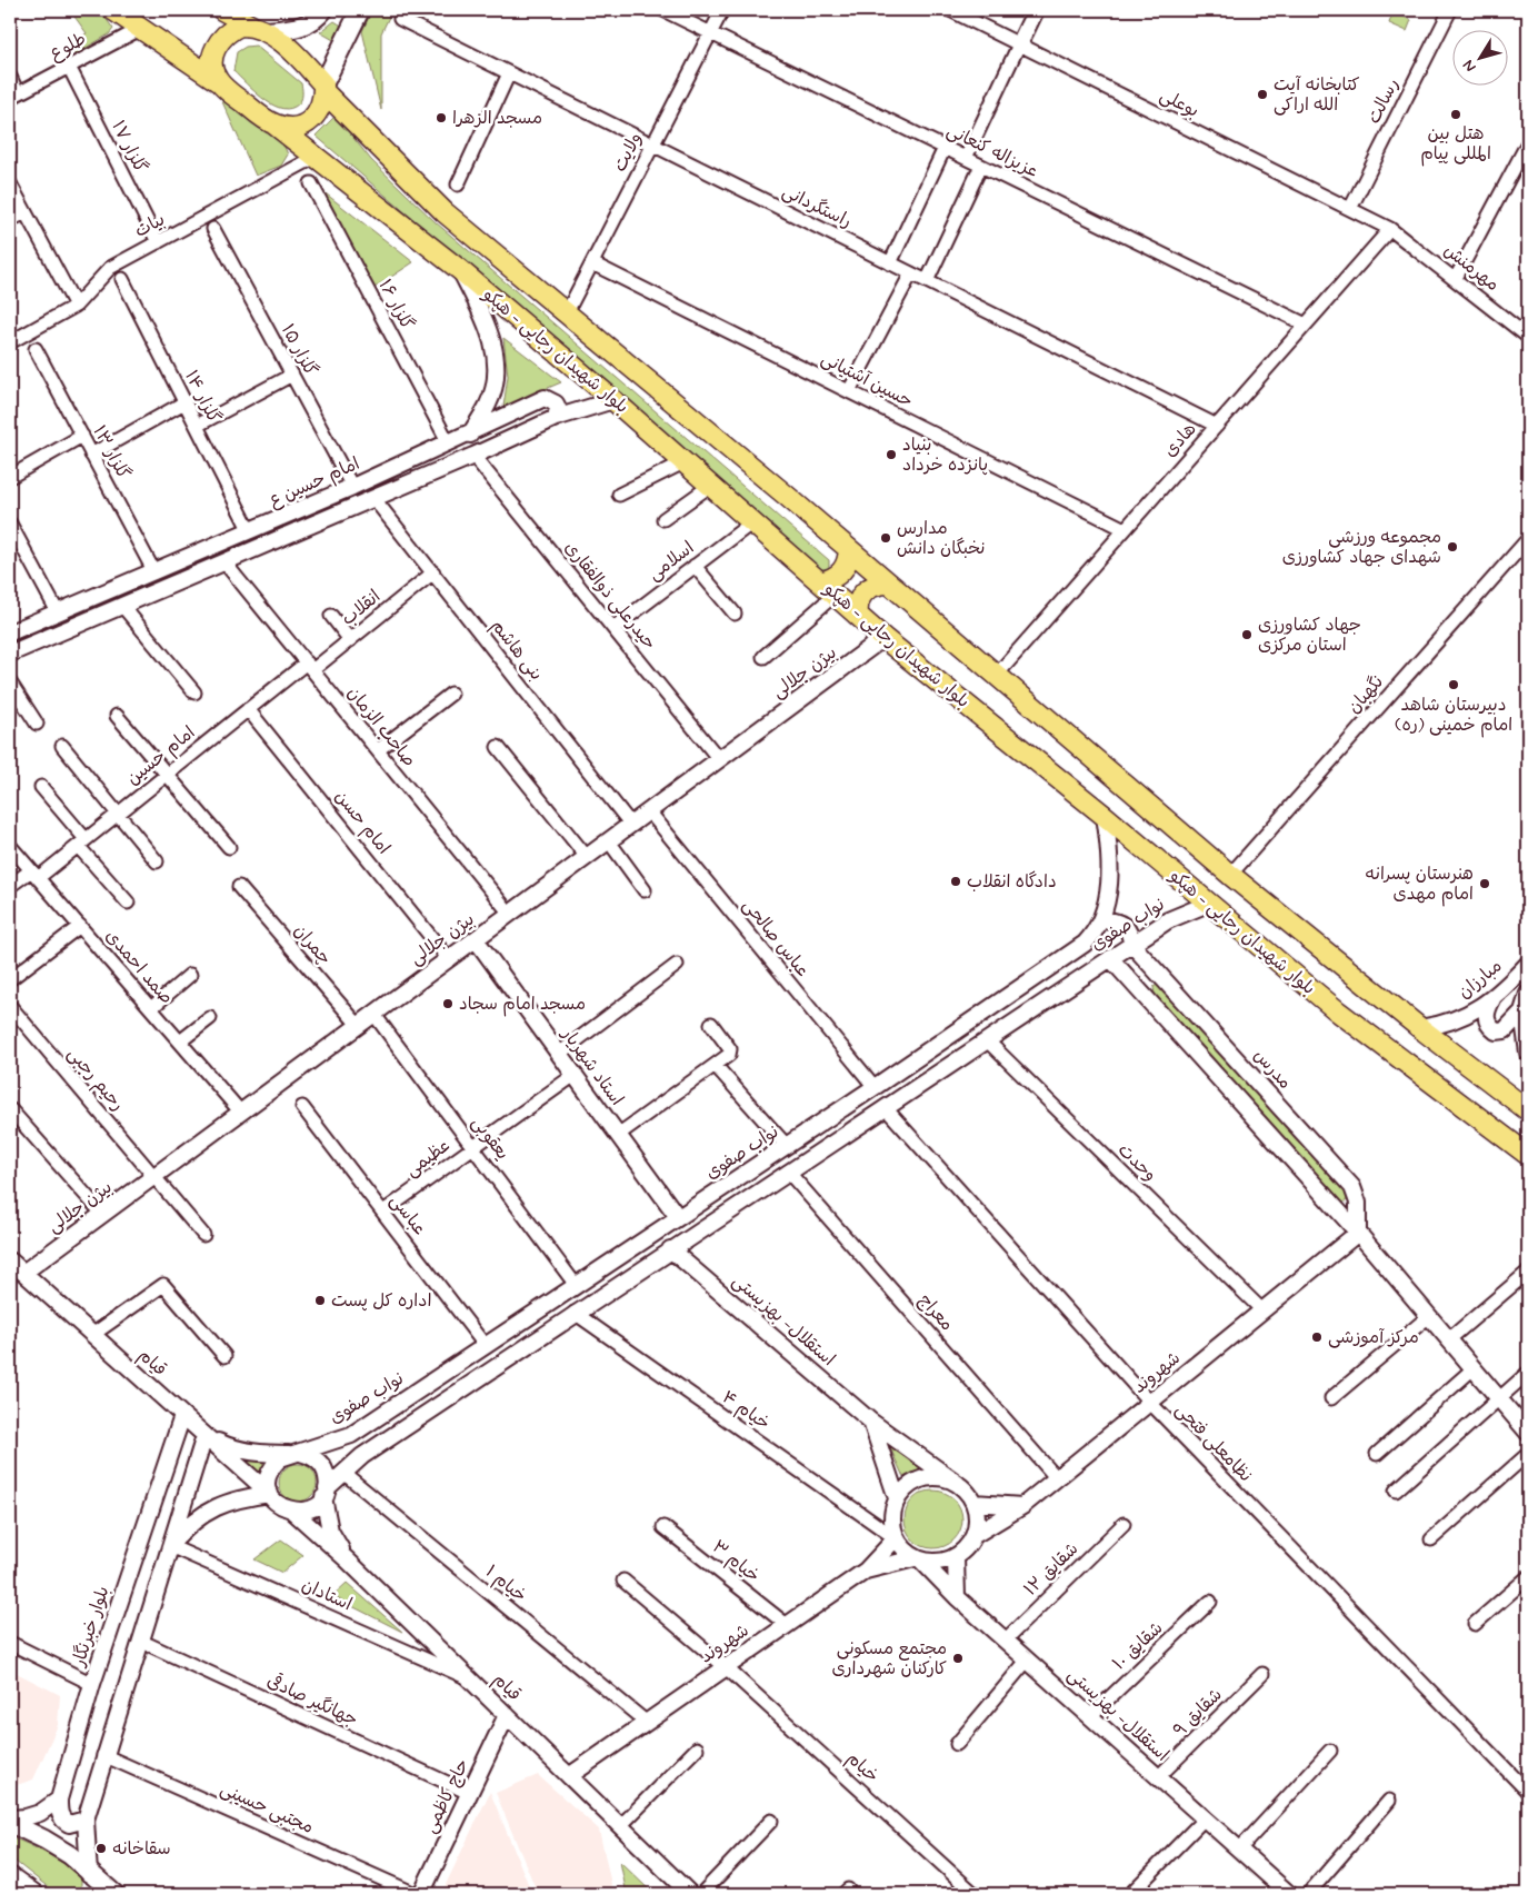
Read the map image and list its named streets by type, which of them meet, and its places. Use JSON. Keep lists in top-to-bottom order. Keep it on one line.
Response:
{"streets":{"main road":["بلوار شهیدان رجایی - هپکو"],"street":["طلوع","رسالت","بوعلی","گلزار ۱۷","عزیزاله کنعانی","ولایت","راستگردانی","بیات","مهرمنش","گلزار ۱۶","گلزار ۱۵","حسین آشتیانی","گلزار ۱۴","هادی","گلزار ۱۳","امام حسین ع","اسلامی","حیدرعلی ذوالفقاری","انقلاب","بنی هاشم","بیژن جلالی","نگهبان","صاحب الزمان","امام حسین","امام حسن","نواب صفوی","عباس صالحی","چمران","صمد احمدی","مبارزان","استاد شهریار","مدرس","رحیم رجبی","یعقوبی","عظیمی","وحدت","عباسی","معراج","استقلال- بهزیستی","قیام","شهروند","خیام ۴","نظامعلی فتحی","خیام ۳","شقایق ۱۲","خیام ۱","استادان","بلوار خبرنگار","شقایق ۱۰","جهانگیر صادقی","شقایق ۹","خیام","حاج کاظمی","مجتبی حسینی"]},"crossings":[["طلوع","گلزار ۱۷"],["رسالت","بوعلی"],["بوعلی","مهرمنش"],["بوعلی","هادی"],["گلزار ۱۷","بیات"],["عزیزاله کنعانی","ولایت"],["عزیزاله کنعانی","هادی"],["ولایت","راستگردانی"],["ولایت","بلوار شهیدان رجایی - هپکو"],["ولایت","حسین آشتیانی"],["راستگردانی","هادی"],["بیات","بلوار شهیدان رجایی - هپکو"],["مهرمنش","هادی"],["گلزار ۱۶","امام حسین ع"],["گلزار ۱۵","امام حسین ع"],["بلوار شهیدان رجایی - هپکو","هادی"],["بلوار شهیدان رجایی - هپکو","امام حسین ع"],["بلوار شهیدان رجایی - هپکو","اسلامی"],["بلوار شهیدان رجایی - هپکو","بیژن جلالی"],["بلوار شهیدان رجایی - هپکو","نگهبان"],["بلوار شهیدان رجایی - هپکو","نواب صفوی"],["بلوار شهیدان رجایی - هپکو","مبارزان"],["حسین آشتیانی","هادی"],["گلزار ۱۴","امام حسین ع"],["گلزار ۱۳","امام حسین ع"],["امام حسین ع","حیدرعلی ذوالفقاری"],["امام حسین ع","بنی هاشم"],["امام حسین ع","صاحب الزمان"],["اسلامی","حیدرعلی ذوالفقاری"],["حیدرعلی ذوالفقاری","بیژن جلالی"],["انقلاب","بنی هاشم"],["انقلاب","صاحب الزمان"],["انقلاب","امام حسین"],["بنی هاشم","بیژن جلالی"],["بیژن جلالی","صاحب الزمان"],["بیژن جلالی","امام حسن"],["بیژن جلالی","عباس صالحی"],["بیژن جلالی","چمران"],["بیژن جلالی","صمد احمدی"],["بیژن جلالی","استاد شهریار"],["بیژن جلالی","رحیم رجبی"],["بیژن جلالی","یعقوبی"],["بیژن جلالی","قیام"],["صاحب الزمان","امام حسین"],["امام حسین","امام حسن"],["امام حسین","صمد احمدی"],["نواب صفوی","عباس صالحی"],["نواب صفوی","استاد شهریار"],["نواب صفوی","مدرس"],["نواب صفوی","یعقوبی"],["نواب صفوی","وحدت"],["نواب صفوی","عباسی"],["نواب صفوی","معراج"],["نواب صفوی","استقلال- بهزیستی"],["نواب صفوی","قیام"],["نواب صفوی","خیام ۴"],["نواب صفوی","نظامعلی فتحی"],["نواب صفوی","خیام ۱"],["استاد شهریار","عظیمی"],["مدرس","شهروند"],["یعقوبی","عظیمی"],["عظیمی","عباسی"],["وحدت","شهروند"],["معراج","شهروند"],["استقلال- بهزیستی","شهروند"],["استقلال- بهزیستی","خیام ۴"],["استقلال- بهزیستی","شقایق ۱۲"],["استقلال- بهزیستی","شقایق ۱۰"],["استقلال- بهزیستی","شقایق ۹"],["قیام","شهروند"],["قیام","استادان"],["قیام","بلوار خبرنگار"],["قیام","حاج کاظمی"],["شهروند","خیام ۴"],["شهروند","نظامعلی فتحی"],["شهروند","خیام ۳"],["شهروند","خیام ۱"],["شهروند","خیام"],["جهانگیر صادقی","حاج کاظمی"]],"places":["کتابخانه آیت الله اراکی","هتل بین المللی پیام","مسجد الزهرا","بنیاد پانزده خرداد","مدارس نخبگان دانش","مجموعه ورزشی شهدای جهاد کشاورزی","جهاد کشاورزی استان مرکزی","دبیرستان شاهد امام خمینی (ره)","دادگاه انقلاب","هنرستان پسرانه امام مهدی","مسجد امام سجاد","اداره کل پست","مرکز آموزشی","مجتمع مسکونی کارکنان شهرداری","سقاخانه"],"north":"bottom left"}
